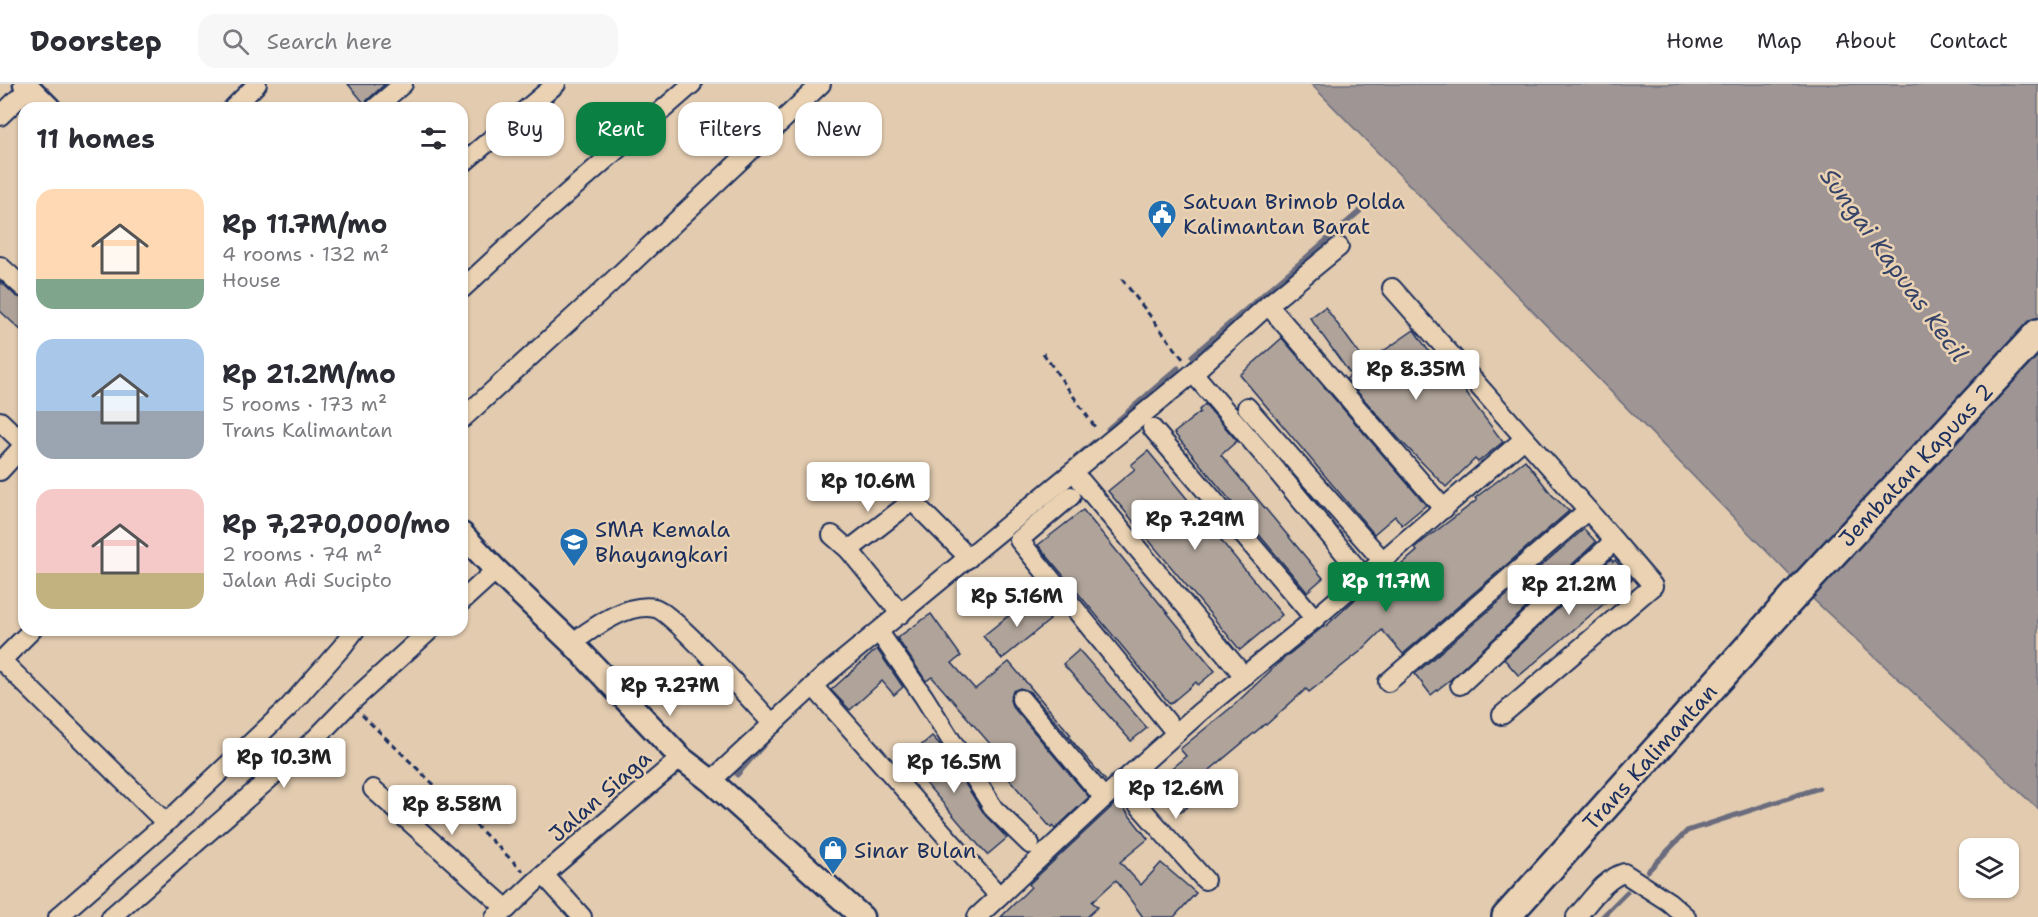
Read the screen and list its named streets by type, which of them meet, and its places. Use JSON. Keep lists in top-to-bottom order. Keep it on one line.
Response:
{"streets":{"highway":["Jembatan Kapuas 2","Trans Kalimantan"],"street":["Jalan Siaga"]},"crossings":[["Jembatan Kapuas 2","Trans Kalimantan"]],"water":["Sungai Kapuas Kecil"],"places":{"public building":["Satuan Brimob Polda Kalimantan Barat"],"school or university":["SMA Kemala Bhayangkari"],"shop":["Sinar Bulan"]},"page":{"header":"Doorstep","search":"Search here","nav":["Home","Map","About","Contact"],"chip":["Buy","Rent","Filters","New"],"heading":"11 homes","list":[{"name":"Rp 11.7M/mo","note":"4 rooms · 132 m² · House"},{"name":"Rp 21.2M/mo","note":"5 rooms · 173 m² · Trans Kalimantan"},{"name":"Rp 7,270,000/mo","note":"2 rooms · 74 m² · Jalan Adi Sucipto"}],"price":["Rp 8.35M","Rp 10.6M","Rp 7.29M","Rp 11.7M","Rp 21.2M","Rp 5.16M","Rp 7.27M","Rp 10.3M","Rp 16.5M","Rp 12.6M","Rp 8.58M"]}}
